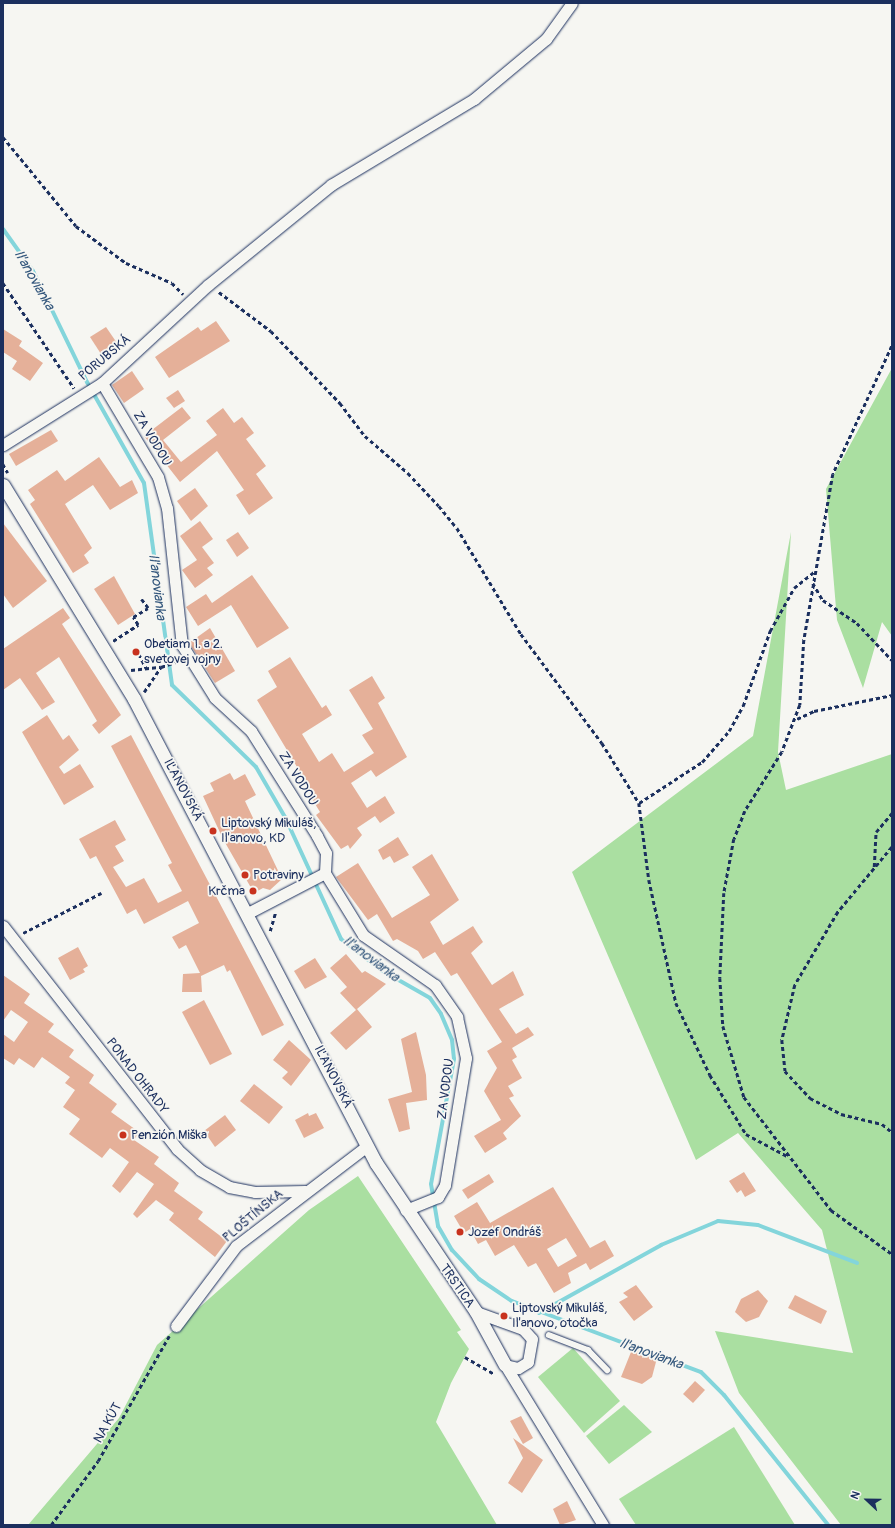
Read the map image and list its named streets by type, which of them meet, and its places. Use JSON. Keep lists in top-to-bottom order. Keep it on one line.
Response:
{"streets":{"street":["PORUBSKÁ","ZA VODOU","IĽANOVSKÁ","PONAD OHRADY","PLOŠTÍNSKA","TRSTICA"],"path":["NA KÚT"]},"crossings":[["PORUBSKÁ","ZA VODOU"],["ZA VODOU","IĽANOVSKÁ"],["ZA VODOU","TRSTICA"],["IĽANOVSKÁ","PLOŠTÍNSKA"],["IĽANOVSKÁ","TRSTICA"],["PONAD OHRADY","PLOŠTÍNSKA"],["PLOŠTÍNSKA","NA KÚT"]],"water":["Iľanovianka"],"places":["Obetiam 1. a 2. svetovej vojny","Liptovský Mikuláš, Iľanovo, KD","Potraviny","Krčma","Penzión Miška","Jozef Ondráš","Liptovský Mikuláš, Iľanovo, otočka"],"north":"left"}
